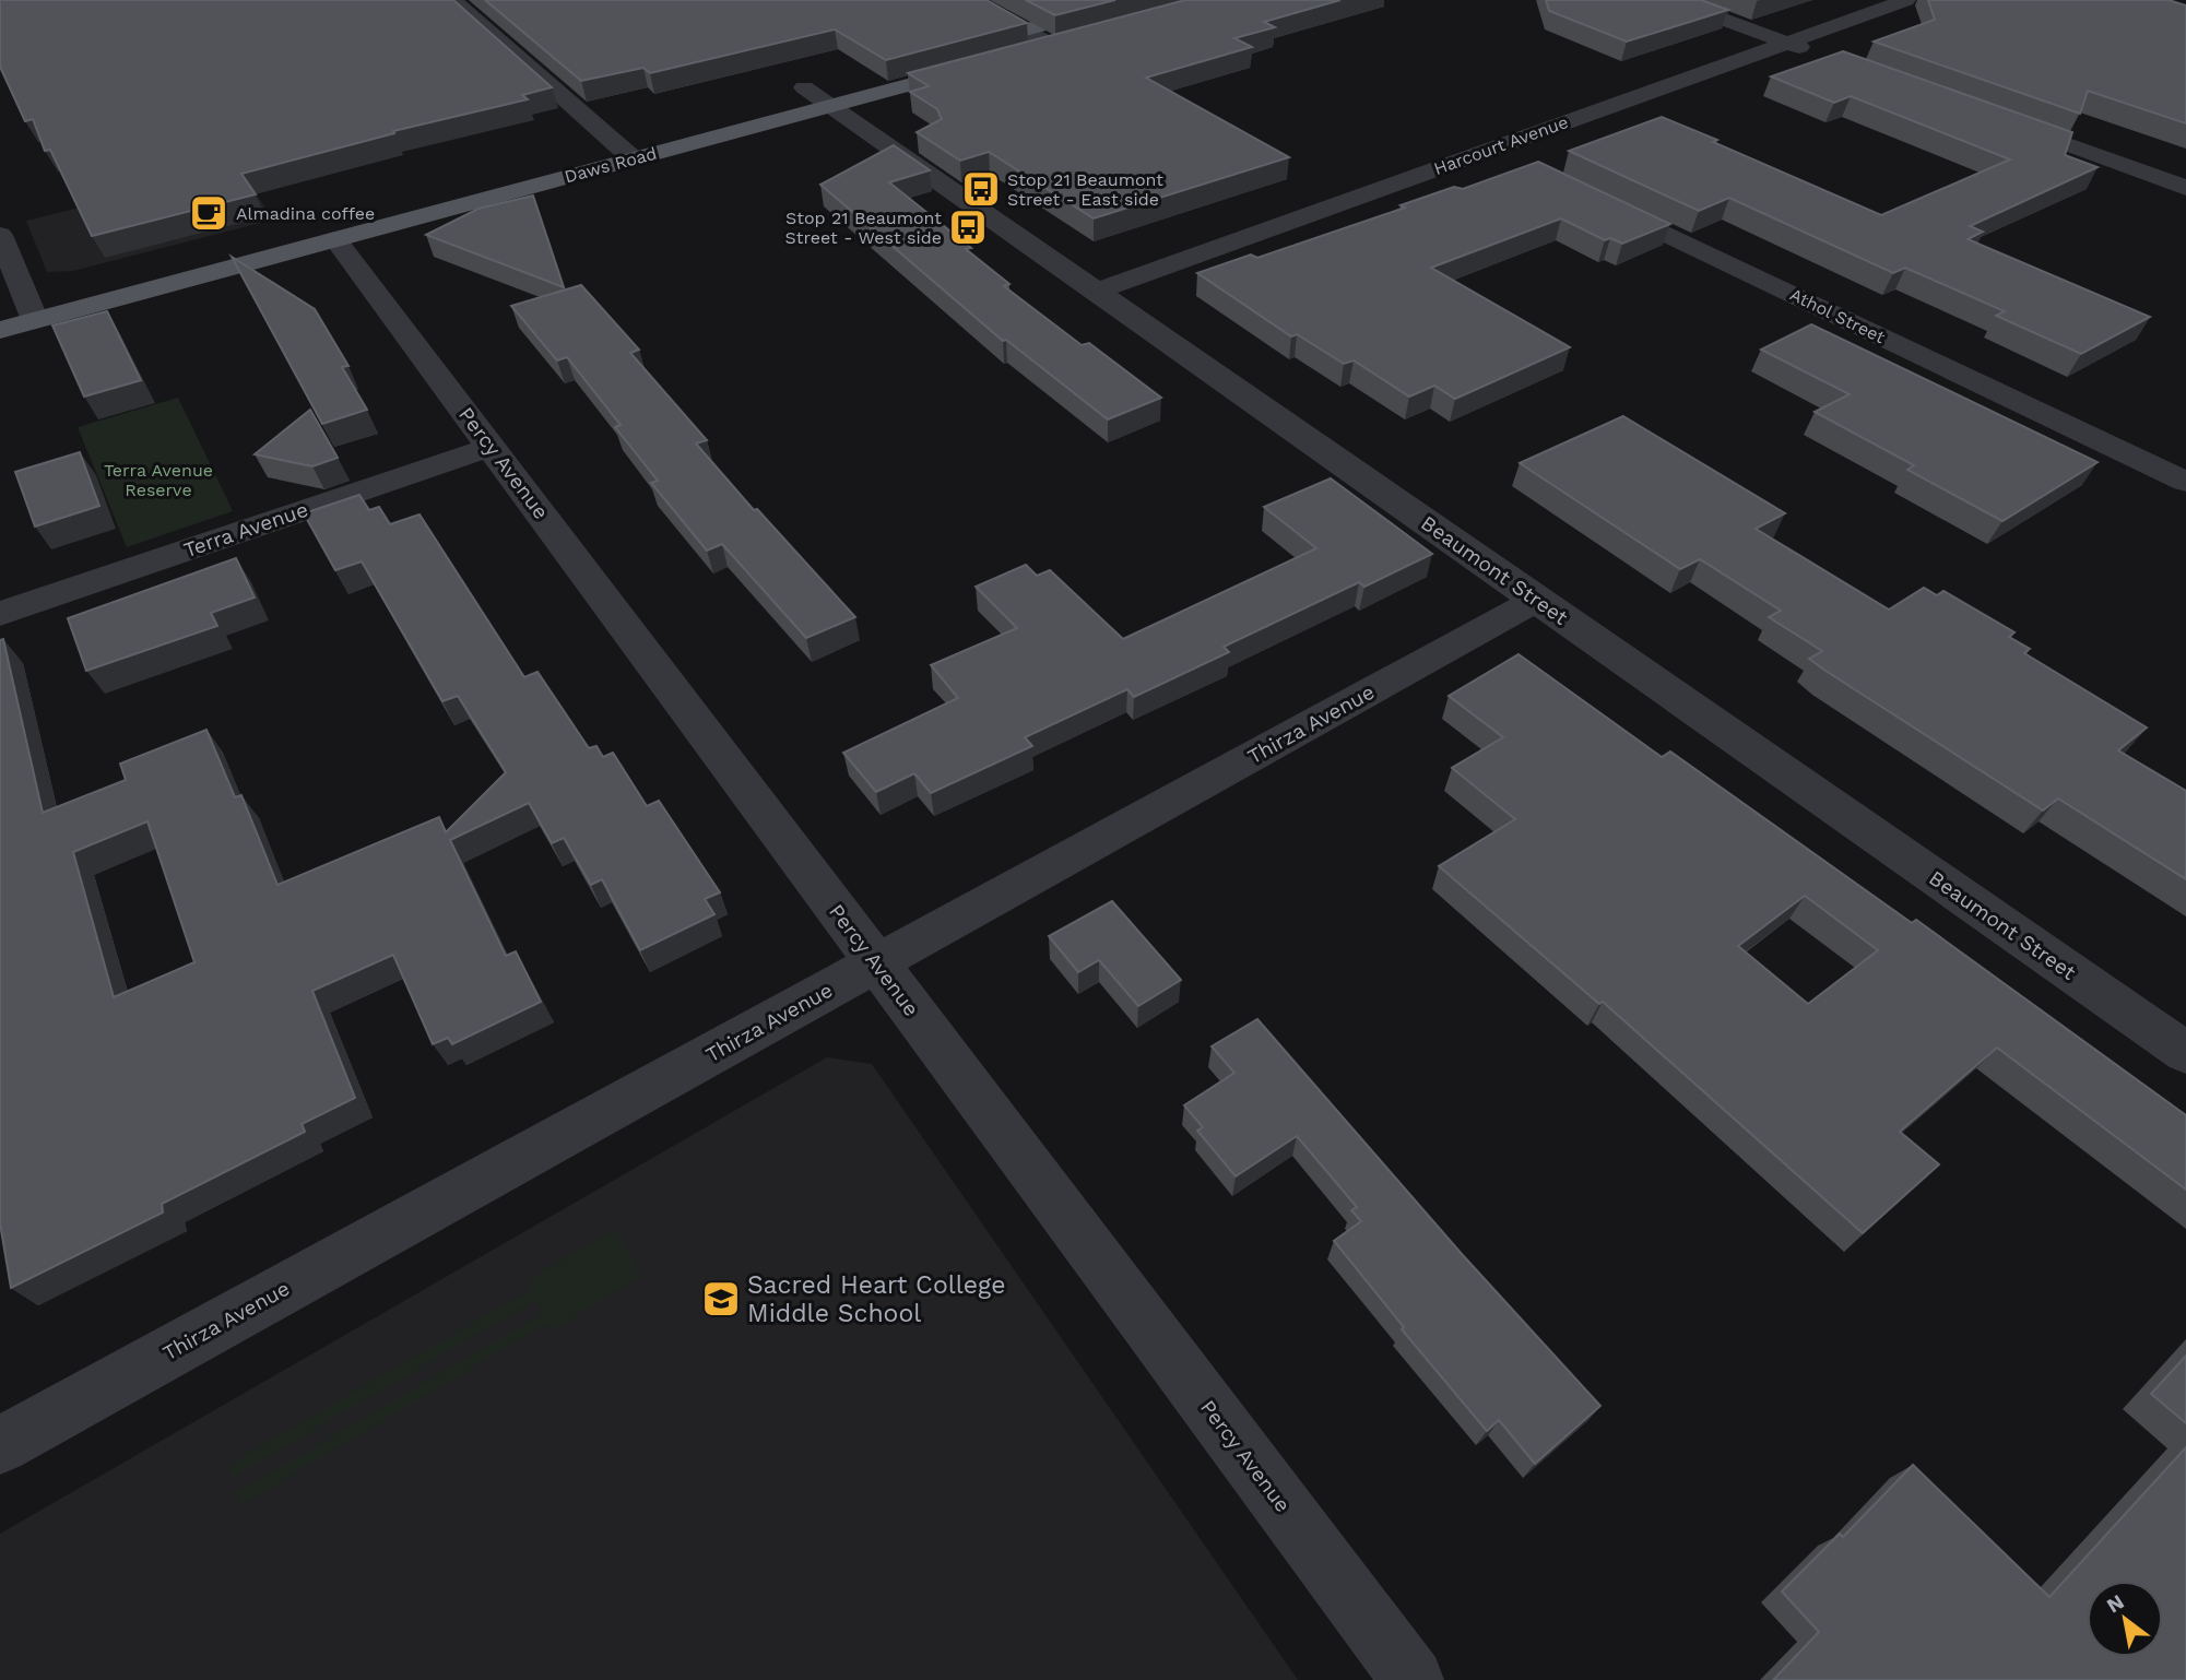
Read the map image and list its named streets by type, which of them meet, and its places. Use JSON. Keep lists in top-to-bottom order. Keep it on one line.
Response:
{"streets":{"main road":["Daws Road"],"street":["Harcourt Avenue","Athol Street","Percy Avenue","Terra Avenue","Beaumont Street","Thirza Avenue"]},"crossings":[["Harcourt Avenue","Beaumont Street"],["Daws Road","Percy Avenue"],["Daws Road","Beaumont Street"],["Percy Avenue","Terra Avenue"],["Percy Avenue","Thirza Avenue"],["Beaumont Street","Thirza Avenue"]],"parks":["Terra Avenue Reserve"],"places":{"bus stop":["Stop 21 Beaumont Street - East side","Stop 21 Beaumont Street - West side"],"cafe":["Almadina coffee"],"school or university":["Sacred Heart College Middle School"]},"north":"top left"}
